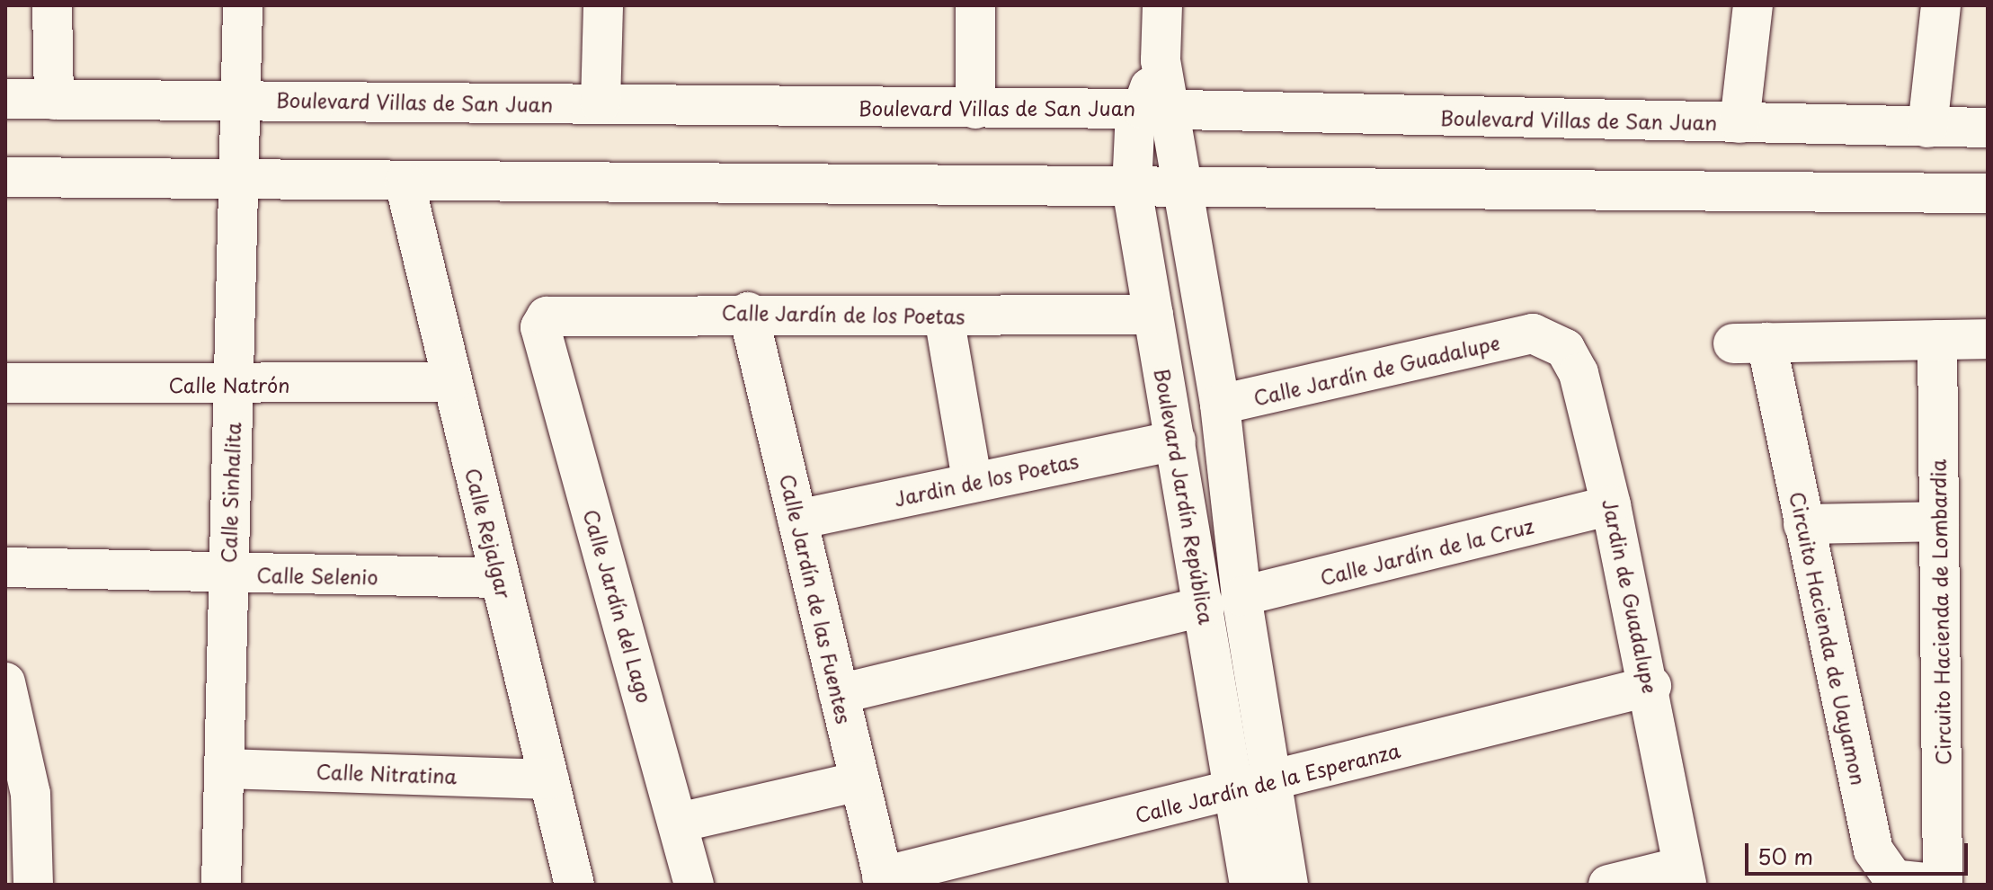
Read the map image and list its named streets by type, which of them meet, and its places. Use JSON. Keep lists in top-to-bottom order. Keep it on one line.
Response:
{"streets":{"street":["Boulevard Villas de San Juan","Calle Jardín de los Poetas","Calle Jardín de Guadalupe","Calle Natrón","Jardin de los Poetas","Calle Sinhalita","Boulevard Jardín República","Calle Rejalgar","Calle Jardín de la Cruz","Calle Selenio","Jardin de Guadalupe","Calle Jardín de las Fuentes","Calle Jardín del Lago","Circuito Hacienda de Lombardia","Circuito Hacienda de Uayamon","Calle Nitratina","Calle Jardín de la Esperanza"]},"crossings":[["Boulevard Villas de San Juan","Calle Sinhalita"],["Boulevard Villas de San Juan","Boulevard Jardín República"],["Calle Jardín de los Poetas","Boulevard Jardín República"],["Calle Jardín de los Poetas","Calle Jardín de las Fuentes"],["Calle Jardín de los Poetas","Calle Jardín del Lago"],["Calle Jardín de Guadalupe","Boulevard Jardín República"],["Calle Jardín de Guadalupe","Jardin de Guadalupe"],["Calle Natrón","Calle Sinhalita"],["Calle Natrón","Calle Rejalgar"],["Jardin de los Poetas","Boulevard Jardín República"],["Jardin de los Poetas","Calle Jardín de las Fuentes"],["Calle Sinhalita","Calle Selenio"],["Calle Sinhalita","Calle Nitratina"],["Boulevard Jardín República","Calle Jardín de la Cruz"],["Boulevard Jardín República","Calle Jardín de la Esperanza"],["Calle Rejalgar","Calle Selenio"],["Calle Rejalgar","Calle Nitratina"],["Calle Jardín de la Cruz","Jardin de Guadalupe"],["Calle Jardín de la Cruz","Calle Jardín de las Fuentes"],["Jardin de Guadalupe","Calle Jardín de la Esperanza"],["Calle Jardín de las Fuentes","Calle Jardín de la Esperanza"],["Circuito Hacienda de Lombardia","Circuito Hacienda de Uayamon"]],"scale_bar":"50 m"}
